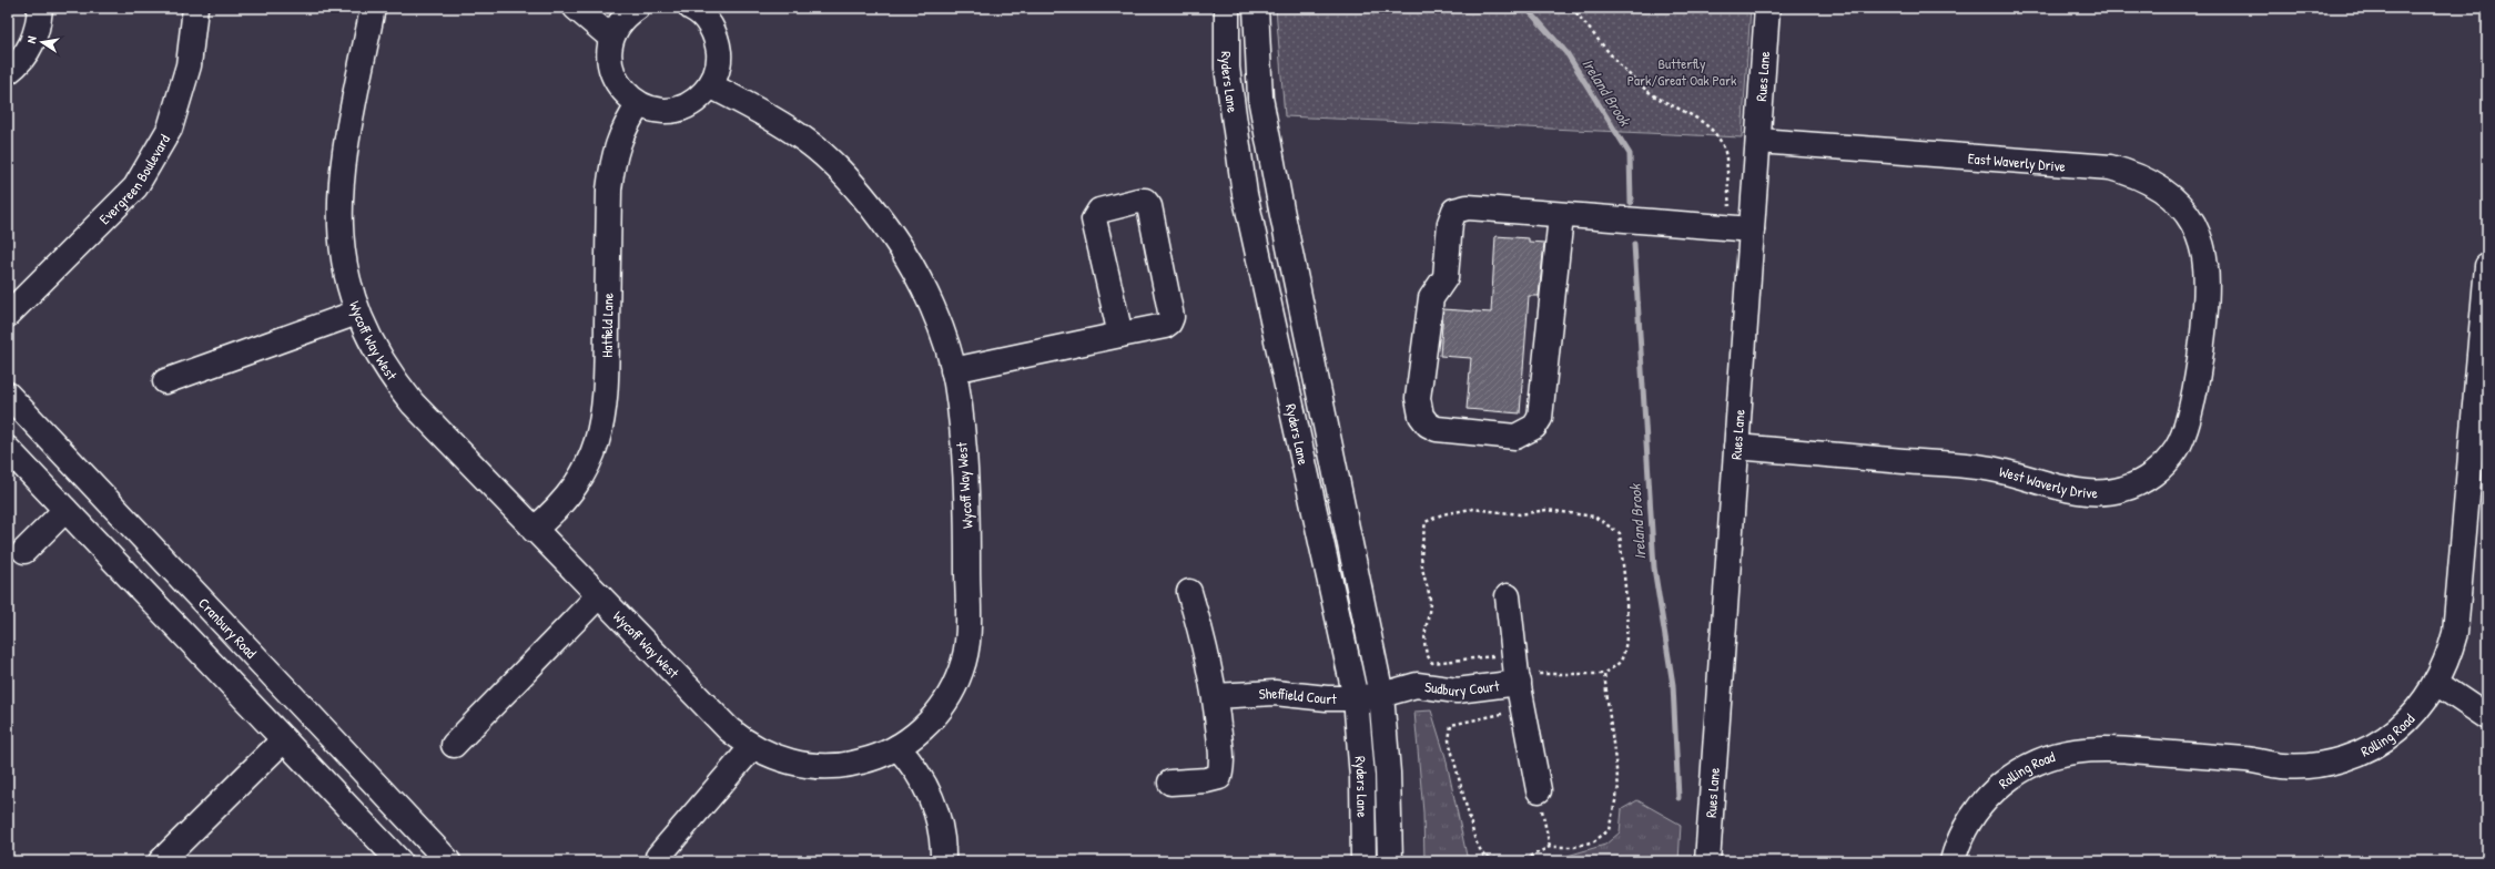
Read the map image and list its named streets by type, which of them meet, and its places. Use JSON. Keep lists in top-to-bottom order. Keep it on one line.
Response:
{"streets":{"street":["Rues Lane","Ryders Lane","East Waverly Drive","Evergreen Boulevard","Hatfield Lane","Wycoff Way West","West Waverly Drive","Cranbury Road","Sudbury Court","Sheffield Court","Rolling Road"]},"crossings":[["Rues Lane","East Waverly Drive"],["Rues Lane","West Waverly Drive"],["Ryders Lane","Sudbury Court"],["Ryders Lane","Sheffield Court"],["East Waverly Drive","West Waverly Drive"],["Hatfield Lane","Wycoff Way West"],["Sudbury Court","Sheffield Court"]],"water":["Ireland Brook"],"parks":["Butterfly Park/Great Oak Park"],"north":"left"}
